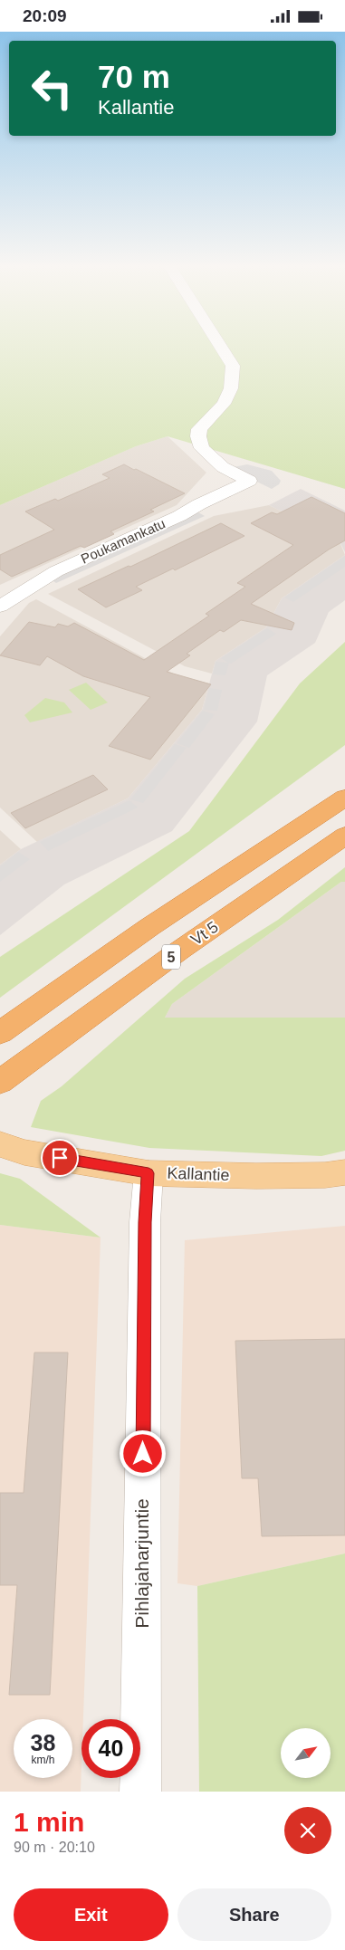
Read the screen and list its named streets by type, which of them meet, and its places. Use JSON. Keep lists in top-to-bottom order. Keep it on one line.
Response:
{"streets":{"highway":["Vt 5","5"],"main road":["Kallantie"],"street":["Poukamankatu","Pihlajaharjuntie"]},"crossings":[["Kallantie","Pihlajaharjuntie"]],"north":"top right","page":{"status":"20:09","turn":["70 m","Kallantie"],"speed":"38 km/h","limit":"40","heading":["1 min","90 m · 20:10"],"buttons":["Exit","Share"]}}
